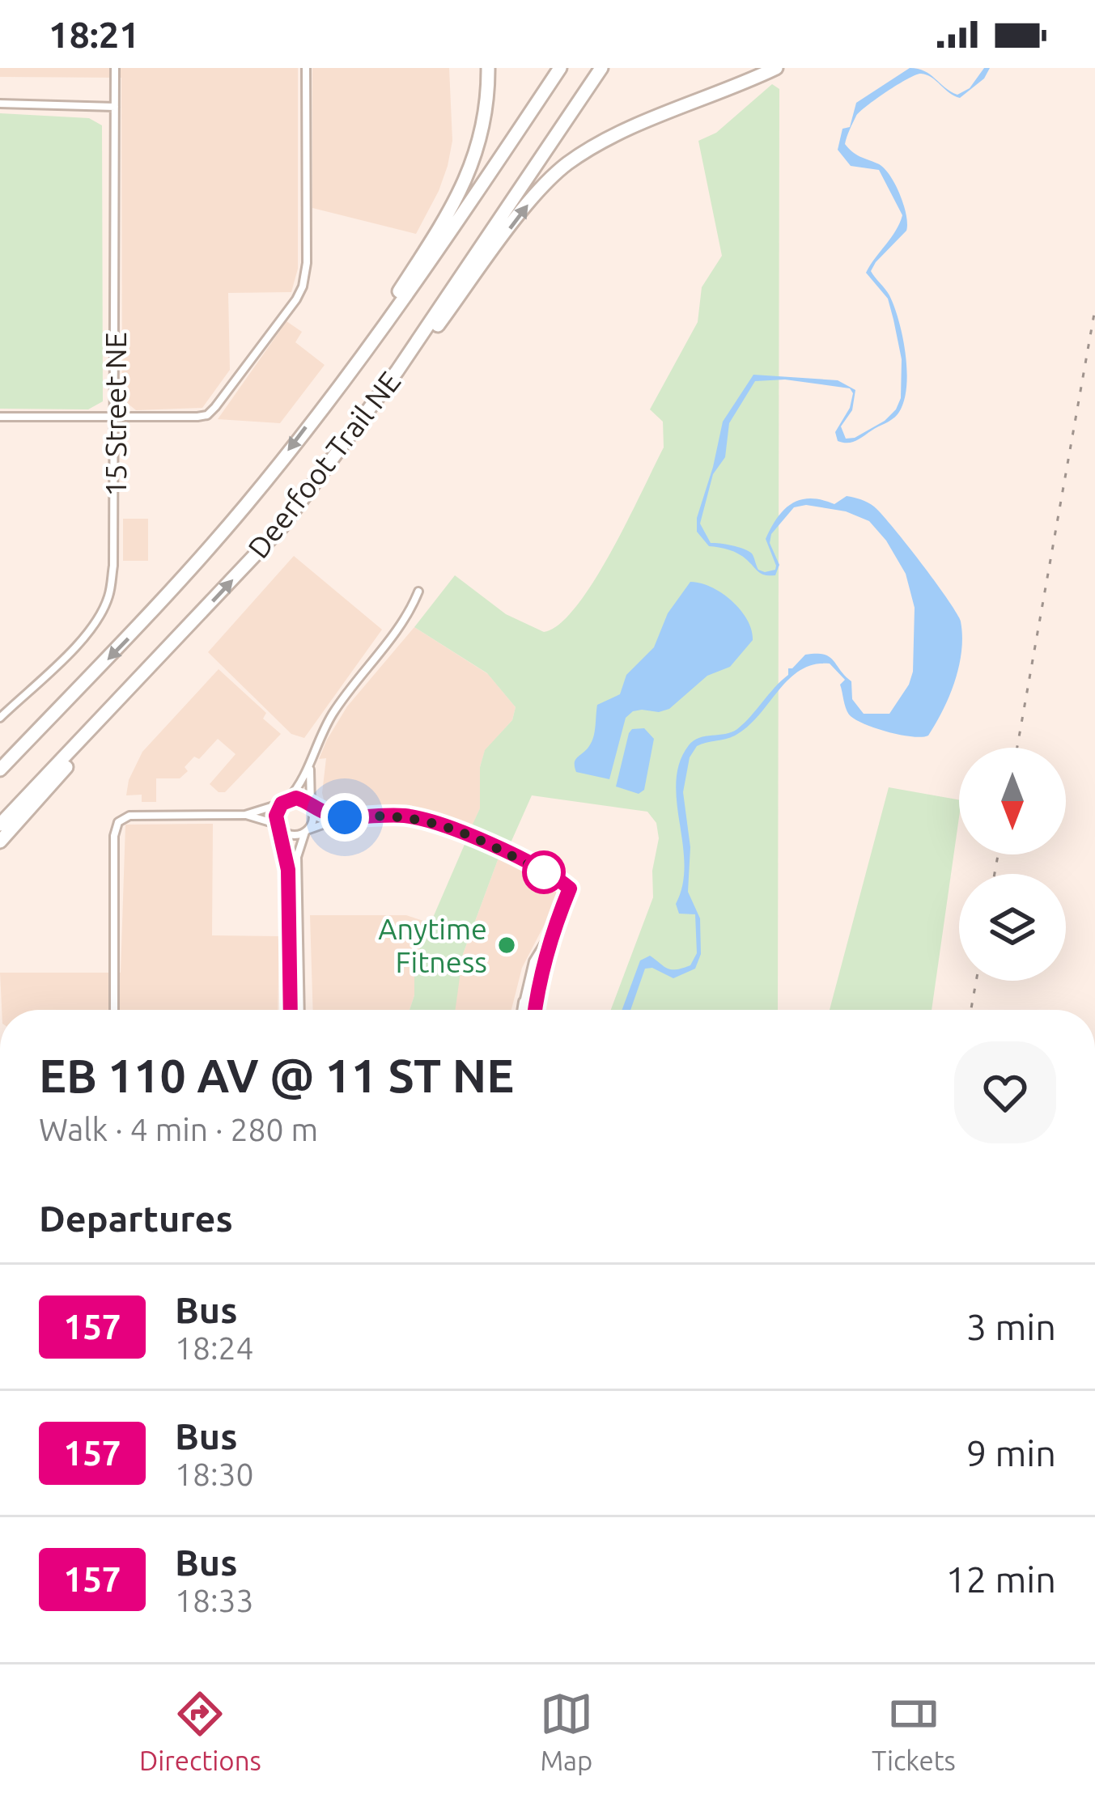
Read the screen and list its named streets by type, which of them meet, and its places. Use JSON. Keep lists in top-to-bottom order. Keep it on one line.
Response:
{"streets":{"highway":["Deerfoot Trail NE"],"street":["15 Street NE"]},"places":["Anytime Fitness"],"lines":["bus line 157"],"north":"bottom","page":{"status":"18:21","heading":[["EB 110 AV @ 11 ST NE","Walk · 4 min · 280 m"],"Departures"],"list":[{"mark":"157","name":"Bus","note":"18:24","value":"3 min"},{"mark":"157","name":"Bus","note":"18:30","value":"9 min"},{"mark":"157","name":"Bus","note":"18:33","value":"12 min"}],"tabs":["Directions","Map","Tickets"]}}
